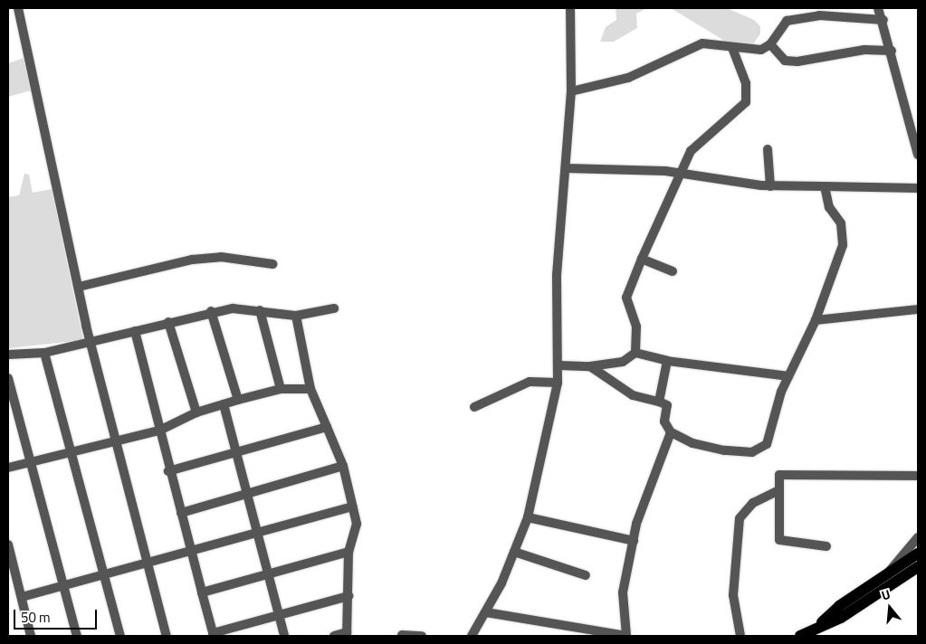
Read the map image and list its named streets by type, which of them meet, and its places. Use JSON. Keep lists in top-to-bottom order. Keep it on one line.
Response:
{"scale_bar":"50 m","north":"top"}
